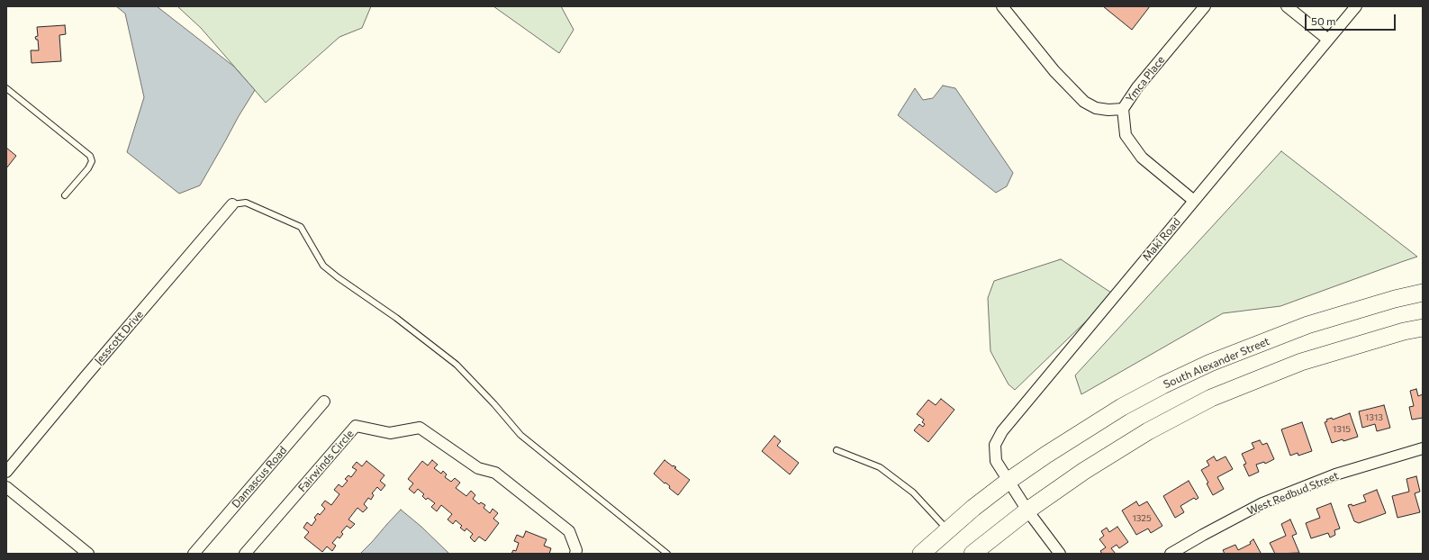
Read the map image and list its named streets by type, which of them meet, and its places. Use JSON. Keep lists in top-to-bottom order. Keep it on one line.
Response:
{"streets":{"main road":["South Alexander Street"],"street":["Ymca Place","Maki Road","Jesscott Drive","Fairwinds Circle","Damascus Road","West Redbud Street"]},"crossings":[["Ymca Place","Maki Road"],["Maki Road","South Alexander Street"]],"house_numbers":["1313","1315","1325"],"scale_bar":"50 m"}
